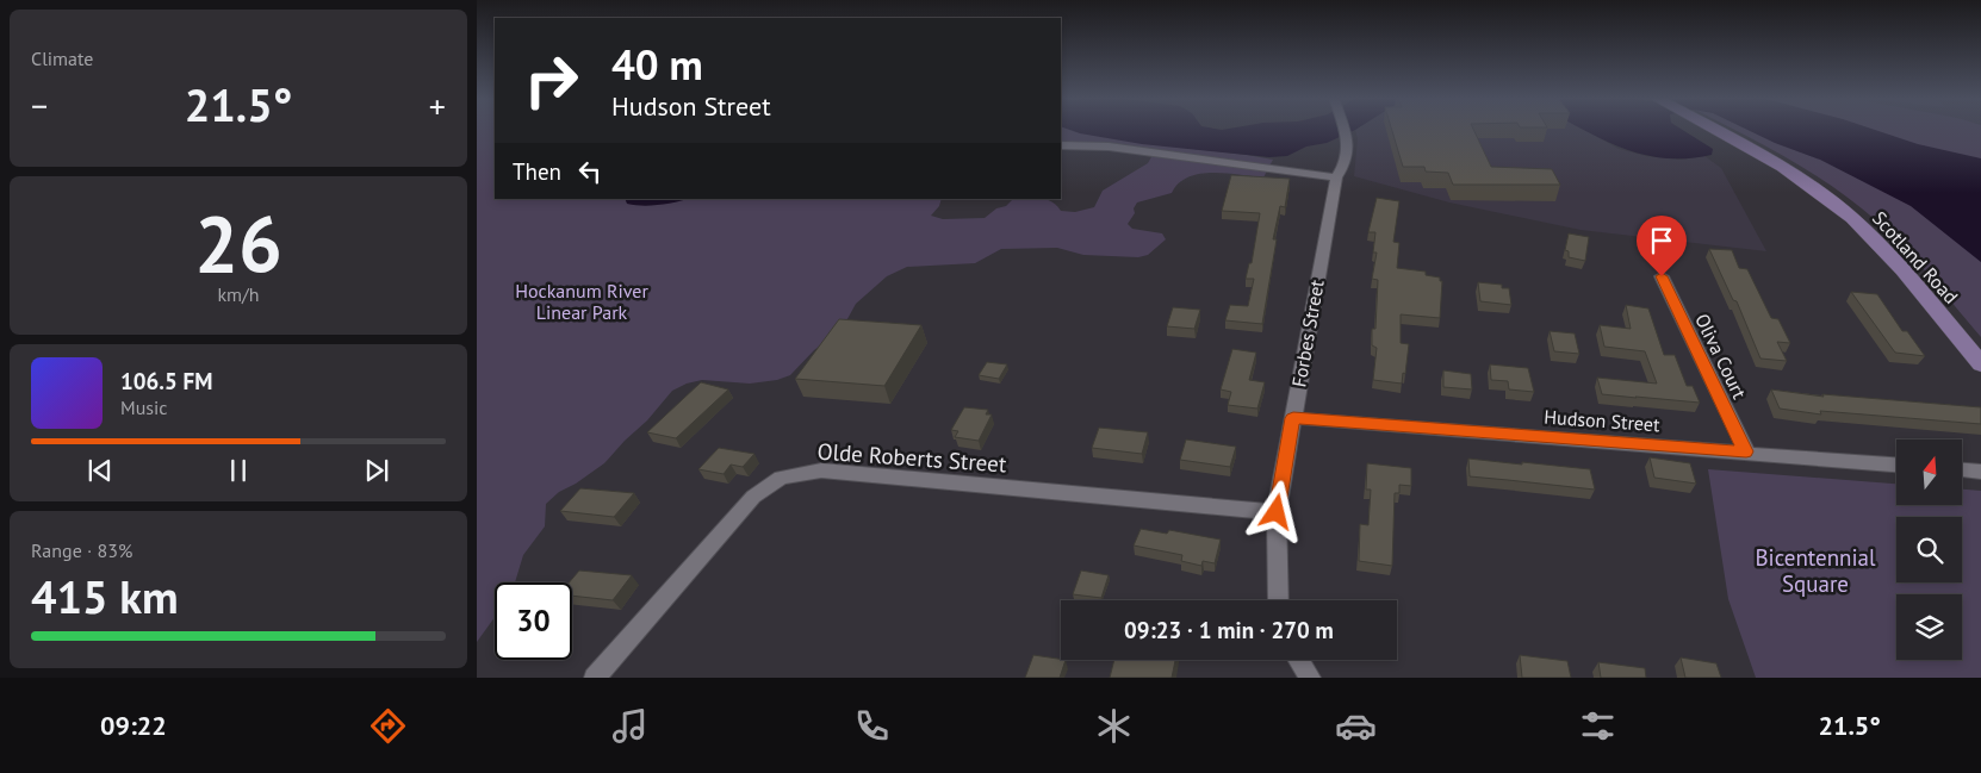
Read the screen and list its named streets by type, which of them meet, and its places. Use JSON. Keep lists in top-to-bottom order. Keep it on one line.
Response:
{"streets":{"main road":["Scotland Road"],"street":["Forbes Street","Oliva Court","Hudson Street","Olde Roberts Street"]},"crossings":[["Forbes Street","Hudson Street"],["Forbes Street","Olde Roberts Street"],["Oliva Court","Hudson Street"]],"parks":["Hockanum River Linear Park","Bicentennial Square"],"north":"top","page":{"tile":["Climate",["26","km/h"],["Range · 83%","415 km"]],"turn":["40 m","Hudson Street"],"heat":["−","21.5°","+"],"then":"Then","song":["106.5 FM","Music"],"limit":"30","trip":"09:23 · 1 min · 270 m","tabs":["09:22","21.5°"]}}
